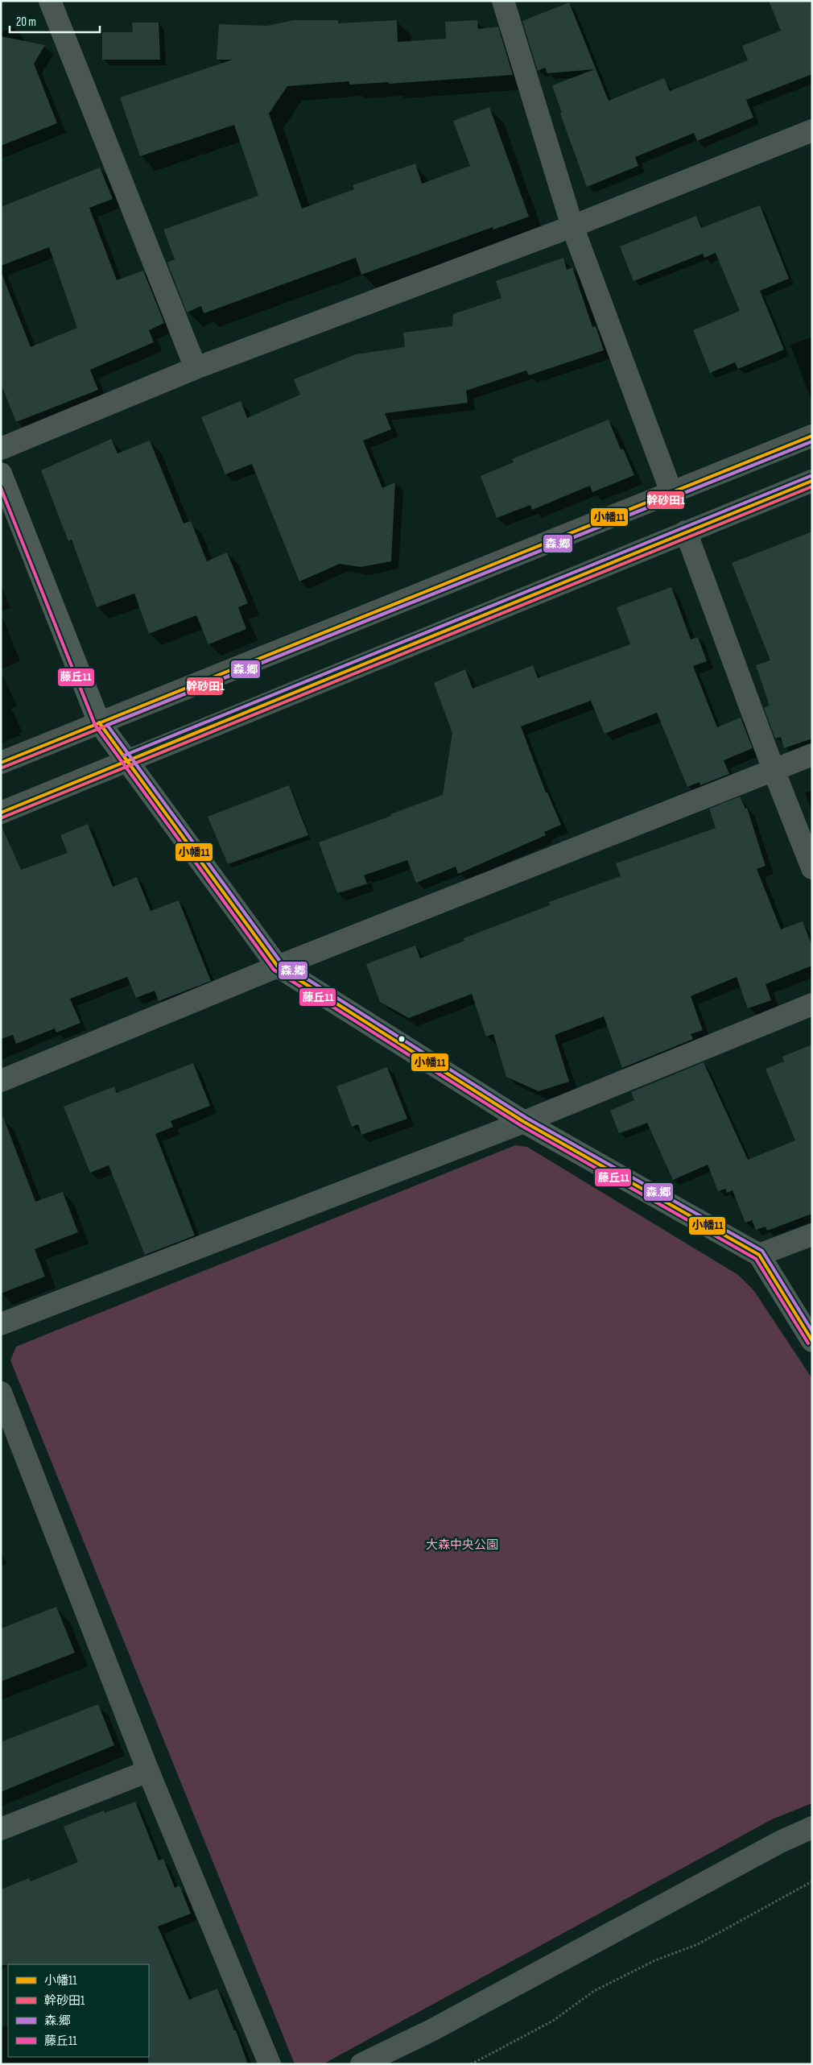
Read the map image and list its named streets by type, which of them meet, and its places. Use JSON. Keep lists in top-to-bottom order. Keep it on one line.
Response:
{"parks":["大森中央公園"],"lines":["transit line 小幡11","transit line 幹砂田1","transit line 森.郷","transit line 藤丘11"],"legend":["小幡11","幹砂田1","森.郷","藤丘11"],"scale_bar":"20 m"}
